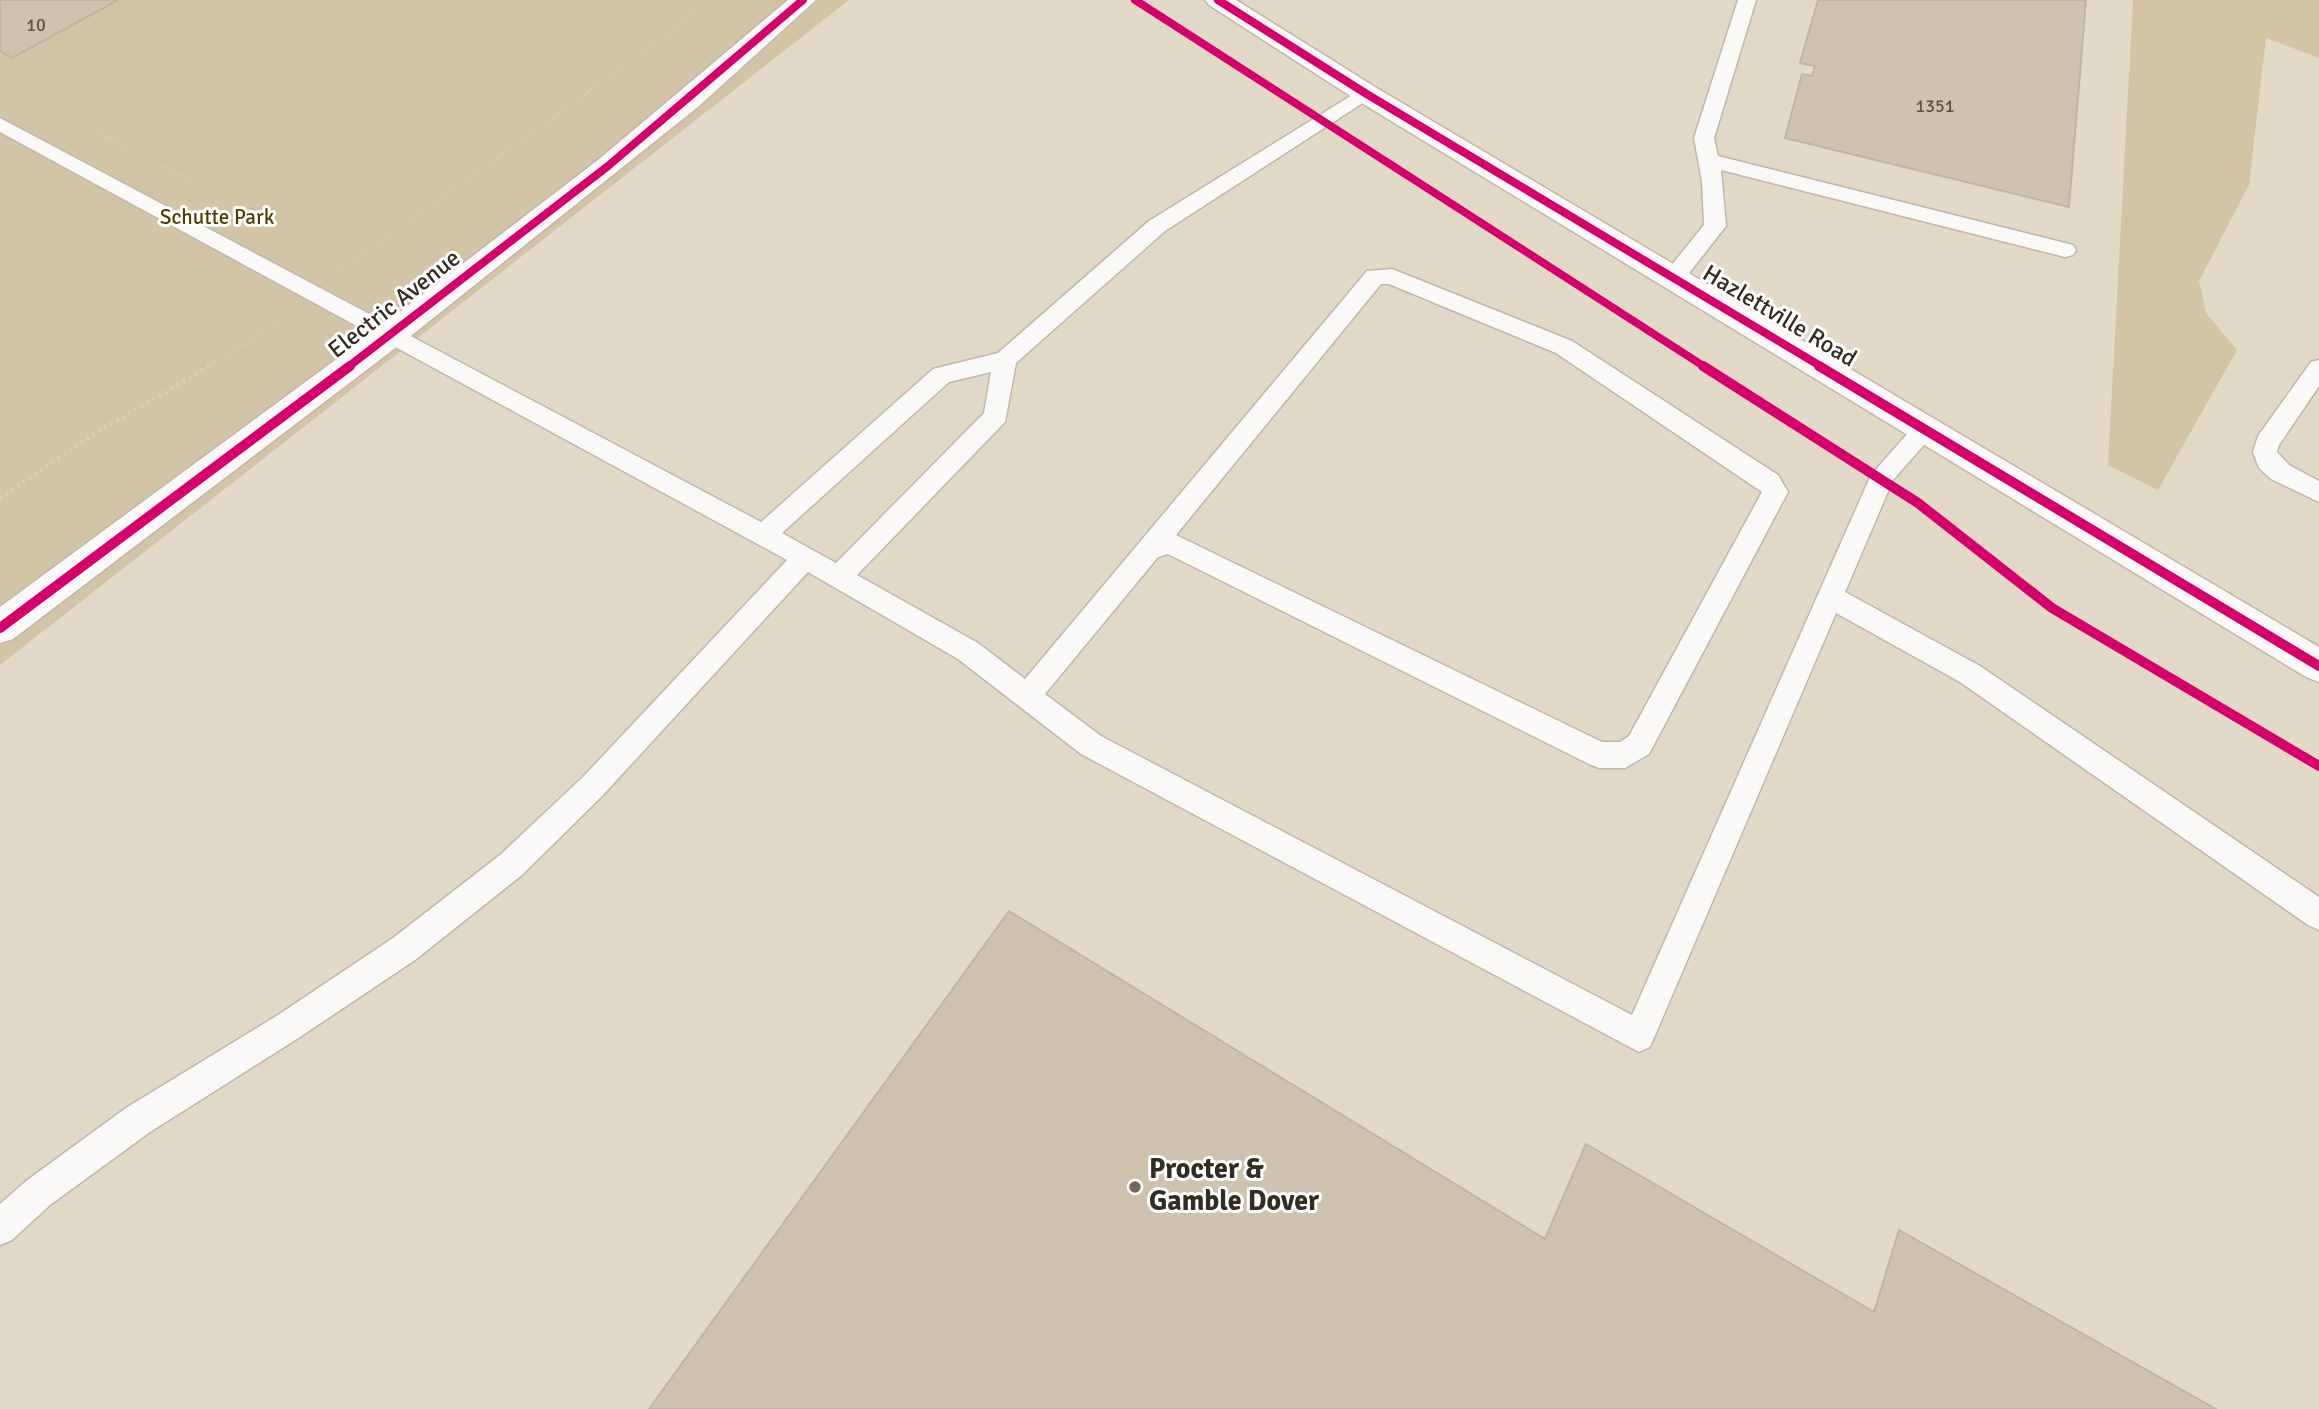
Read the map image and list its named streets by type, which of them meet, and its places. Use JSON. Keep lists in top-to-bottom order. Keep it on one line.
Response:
{"streets":{"main road":["Electric Avenue","Hazlettville Road"]},"parks":["Schutte Park"],"places":["Procter & Gamble Dover"],"house_numbers":["10","1351"]}
